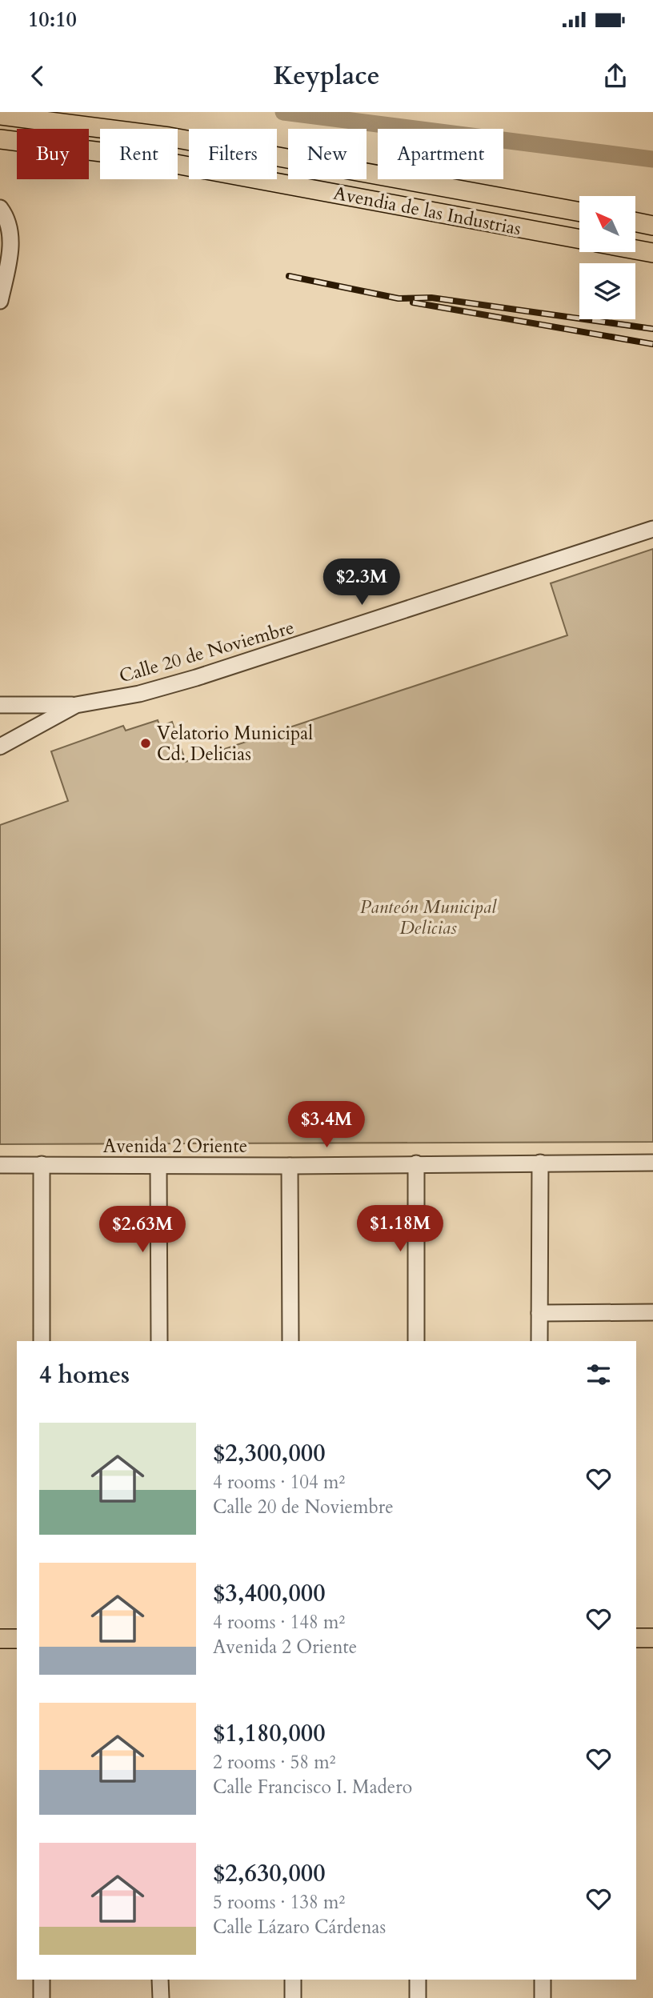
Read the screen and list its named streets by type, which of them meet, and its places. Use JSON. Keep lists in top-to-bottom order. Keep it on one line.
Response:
{"streets":{"main road":["Avendia de las Industrias"],"street":["Calle 20 de Noviembre","Avenida 2 Oriente"]},"parks":["Panteón Municipal Delicias"],"places":["Velatorio Municipal Cd. Delicias"],"north":"top left","page":{"status":"10:10","header":"Keyplace","chip":["Buy","Rent","Filters","New","Apartment"],"price":["$2.3M","$3.4M","$1.18M","$2.63M"],"heading":"4 homes","list":[{"name":"$2,300,000","note":"4 rooms · 104 m² · Calle 20 de Noviembre"},{"name":"$3,400,000","note":"4 rooms · 148 m² · Avenida 2 Oriente"},{"name":"$1,180,000","note":"2 rooms · 58 m² · Calle Francisco I. Madero"},{"name":"$2,630,000","note":"5 rooms · 138 m² · Calle Lázaro Cárdenas"}]}}
